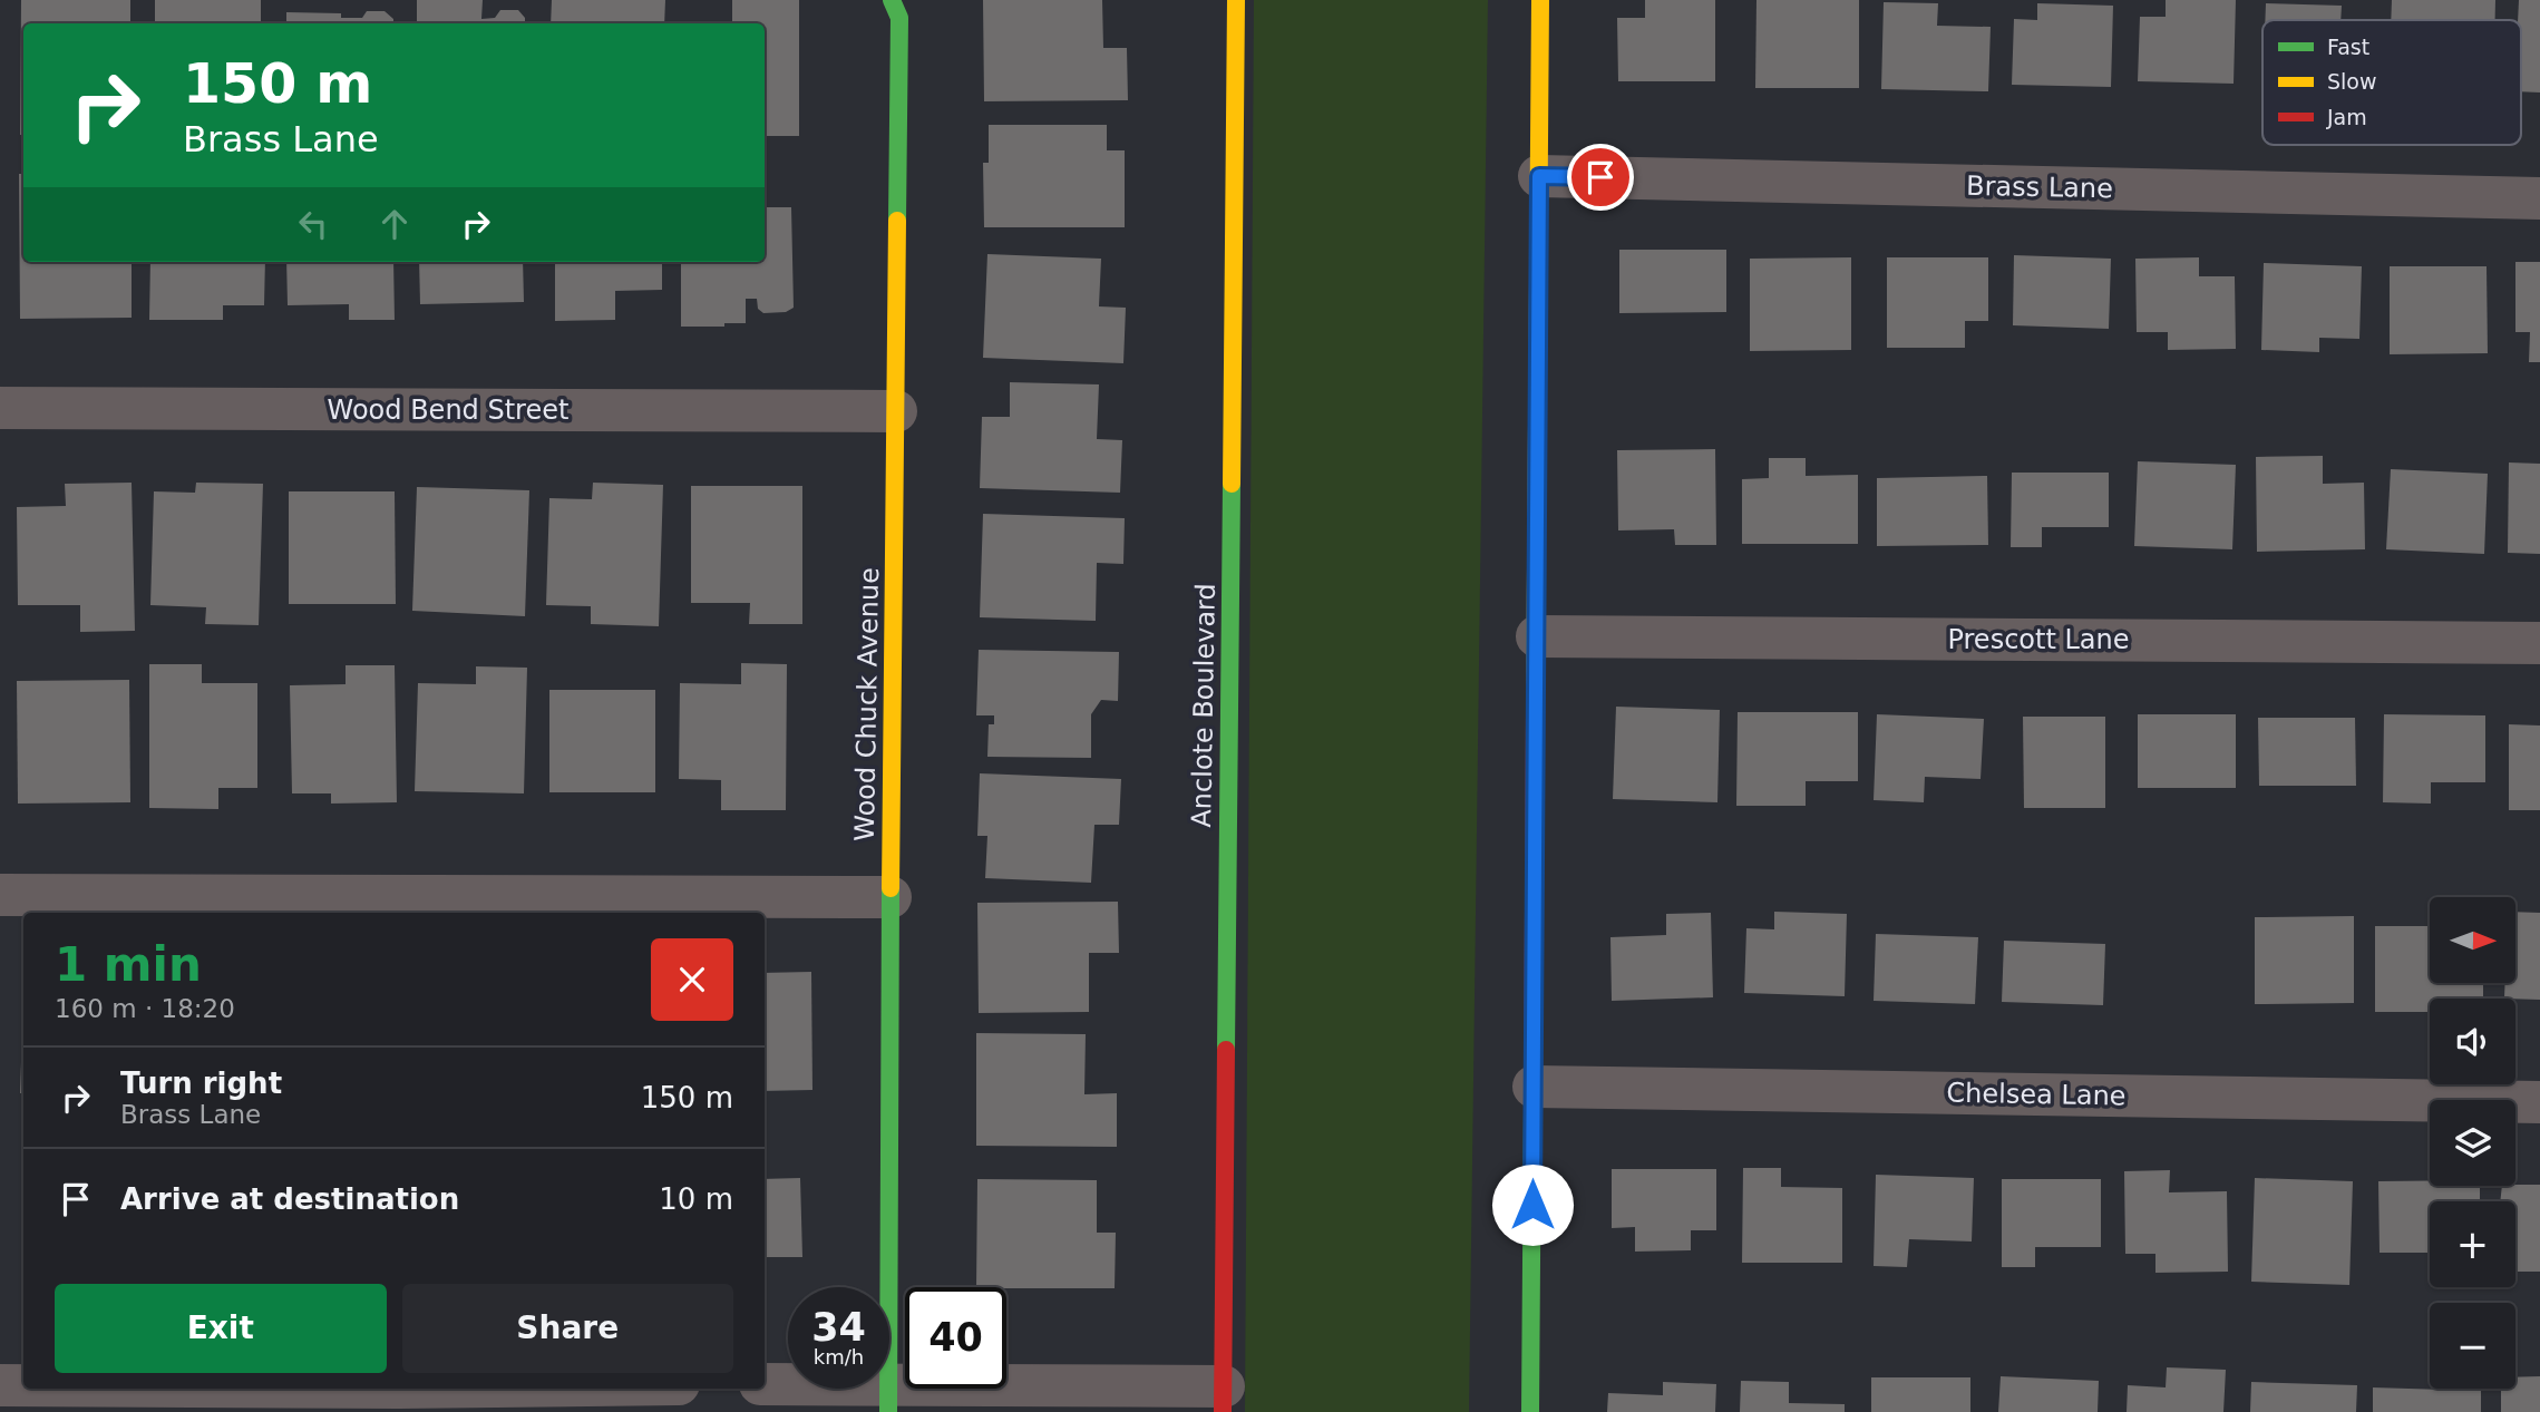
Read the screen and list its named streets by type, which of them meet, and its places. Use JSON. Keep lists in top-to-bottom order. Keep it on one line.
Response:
{"streets":{"street":["Brass Lane","Wood Bend Street","Prescott Lane","Wood Chuck Avenue","Anclote Boulevard","Chelsea Lane"]},"crossings":[["Wood Bend Street","Wood Chuck Avenue"]],"legend":["Fast","Slow","Jam"],"north":"right","page":{"turn":["150 m","Brass Lane"],"map_buttons":["+","−"],"heading":["1 min","160 m · 18:20"],"list":[{"name":"Turn right","note":"Brass Lane","value":"150 m"},{"name":"Arrive at destination","value":"10 m"}],"buttons":["Exit","Share"],"speed":"34 km/h","limit":"40"}}
